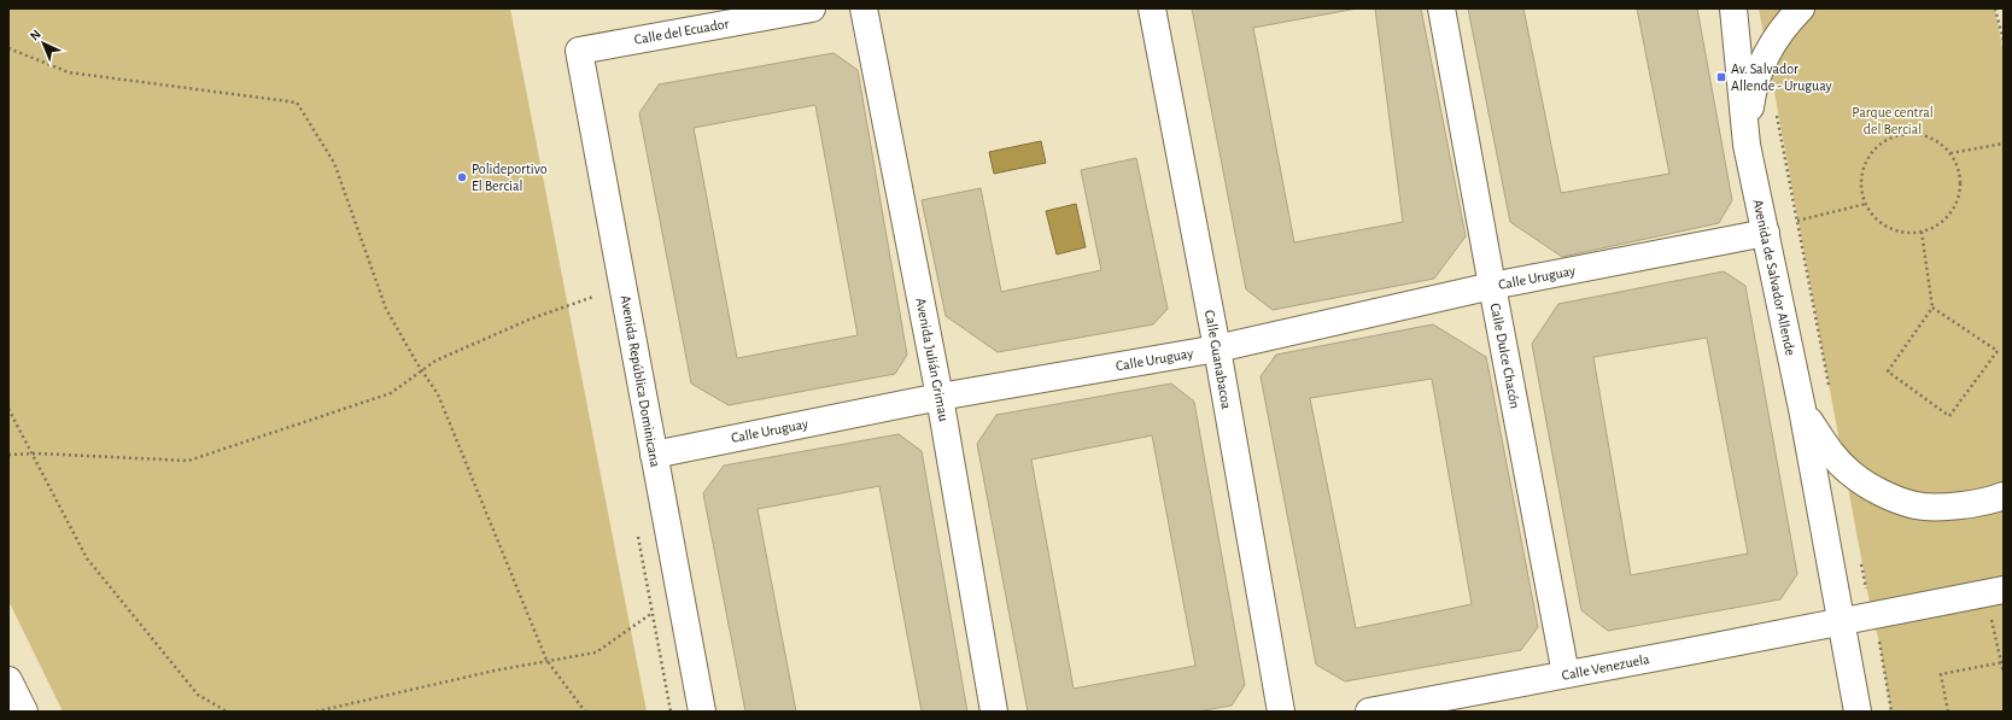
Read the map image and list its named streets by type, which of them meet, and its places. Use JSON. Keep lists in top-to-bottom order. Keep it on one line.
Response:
{"streets":{"street":["Calle del Ecuador","Calle Uruguay","Avenida de Salvador Allende","Calle Dulce Chacón","Avenida Julián Grimau","Calle Guanabacoa","Avenida República Dominicana","Calle Venezuela"]},"crossings":[["Calle del Ecuador","Avenida República Dominicana"],["Calle Uruguay","Avenida de Salvador Allende"],["Calle Uruguay","Calle Dulce Chacón"],["Calle Uruguay","Avenida Julián Grimau"],["Calle Uruguay","Calle Guanabacoa"],["Calle Uruguay","Avenida República Dominicana"],["Avenida de Salvador Allende","Calle Venezuela"],["Calle Dulce Chacón","Calle Venezuela"]],"parks":["Parque central del Bercial"],"places":{"transit":["Av. Salvador Allende - Uruguay"],"other":["Polideportivo El Bercial"]},"north":"top left"}
